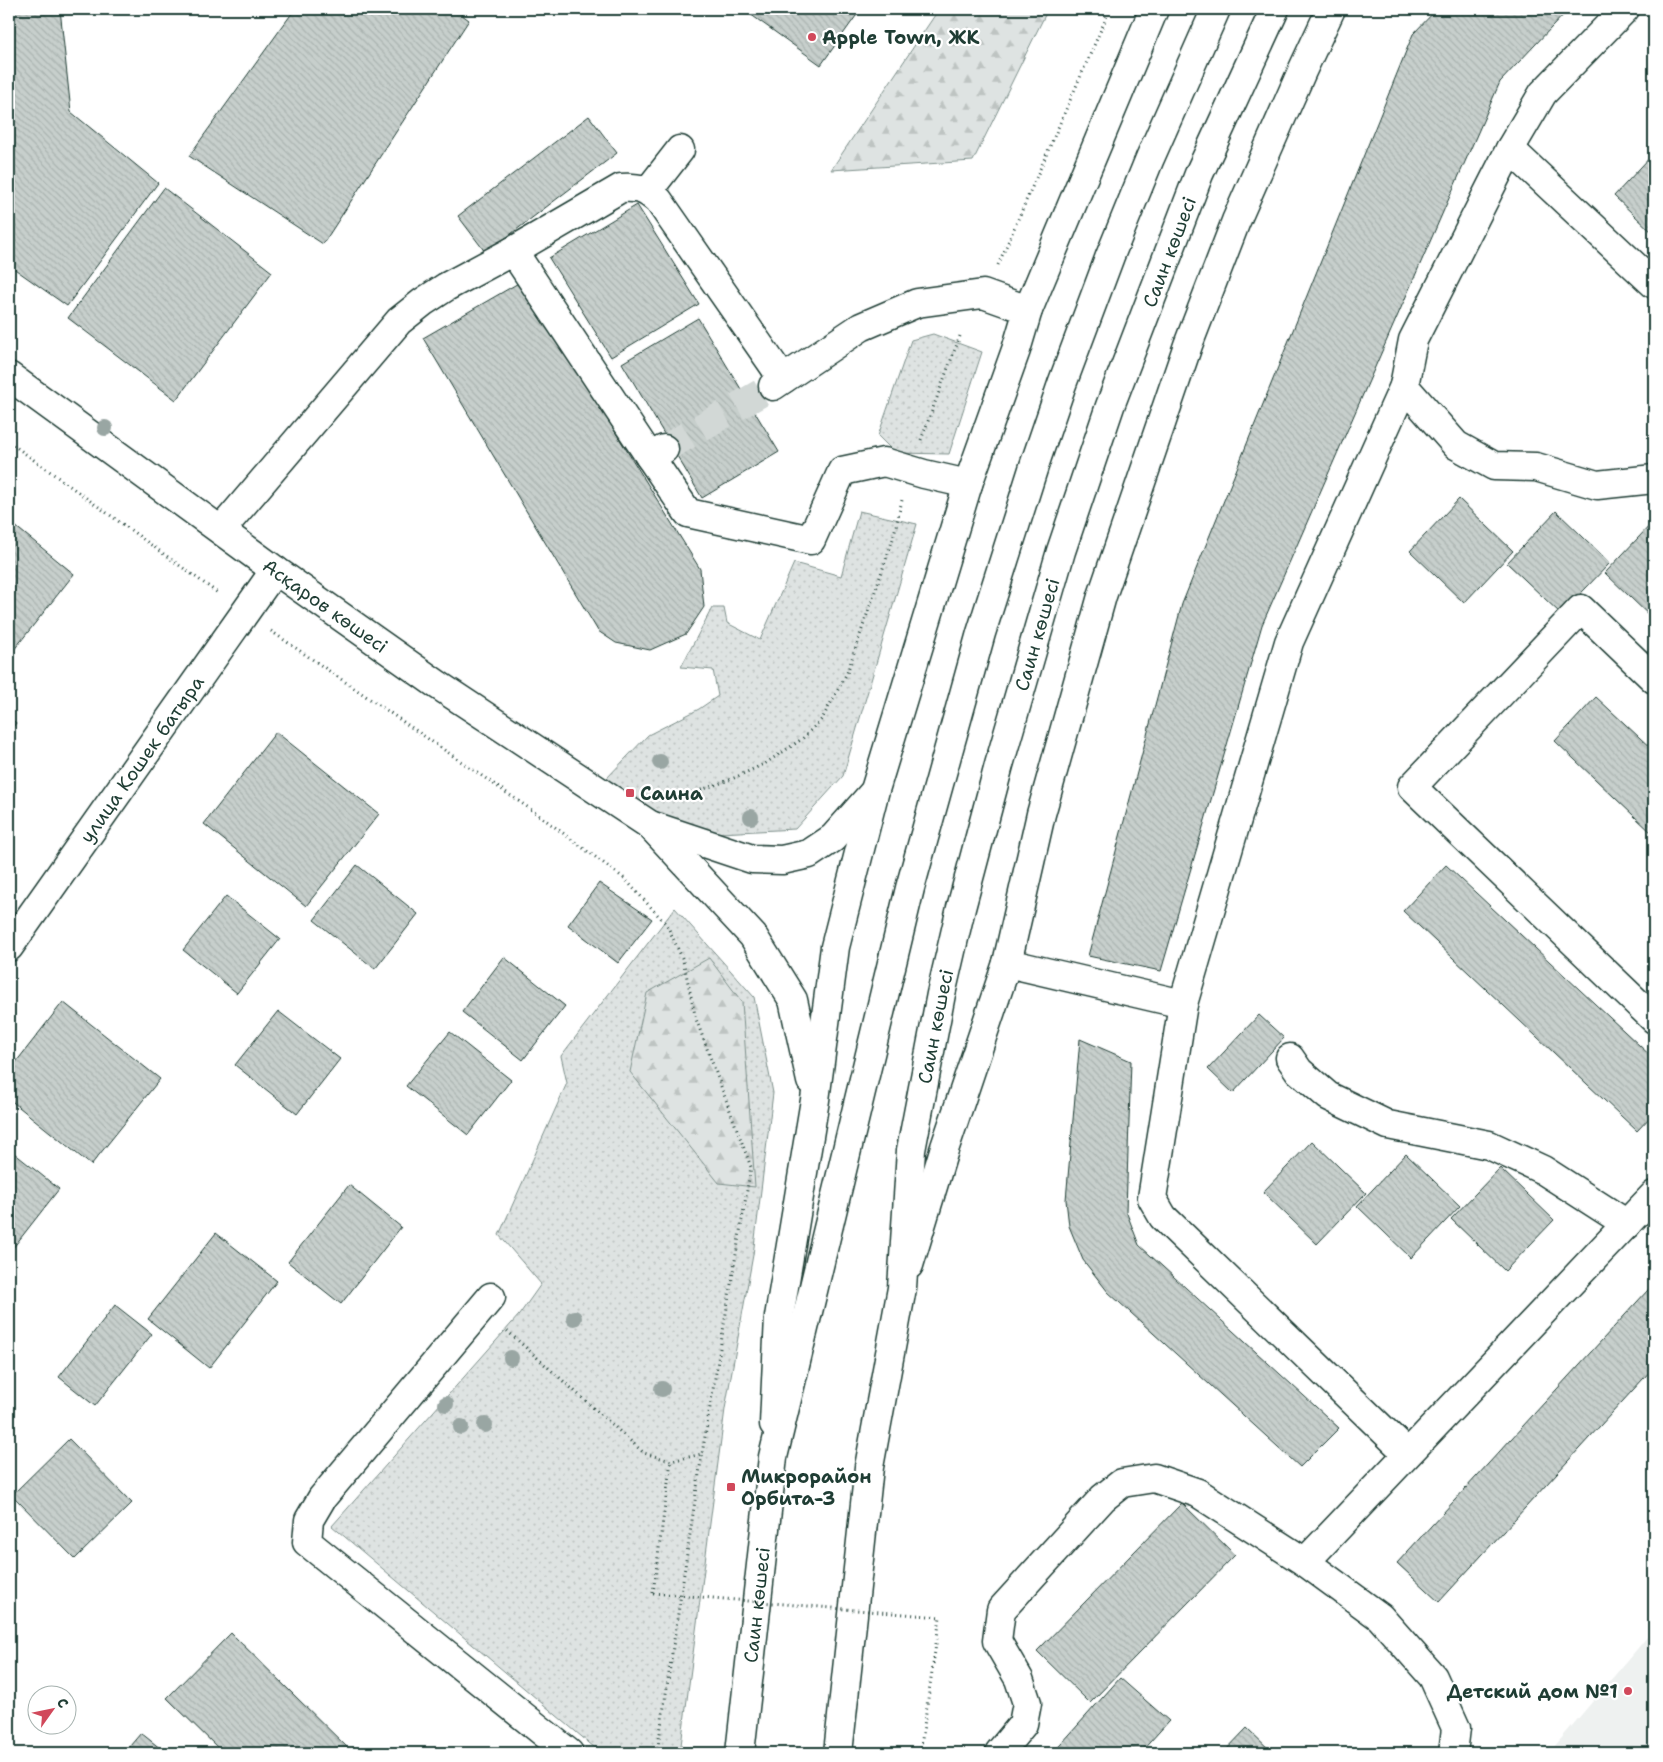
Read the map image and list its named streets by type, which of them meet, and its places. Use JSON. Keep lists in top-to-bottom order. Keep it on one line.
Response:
{"streets":{"street":["Саин көшесі","Асқаров көшесі","улица Кошек батыра"]},"crossings":[["Асқаров көшесі","улица Кошек батыра"]],"places":{"other":["Apple Town, ЖК","Детский дом №1"],"transit":["Саина","Микрорайон Орбита-3"]},"north":"top right"}
